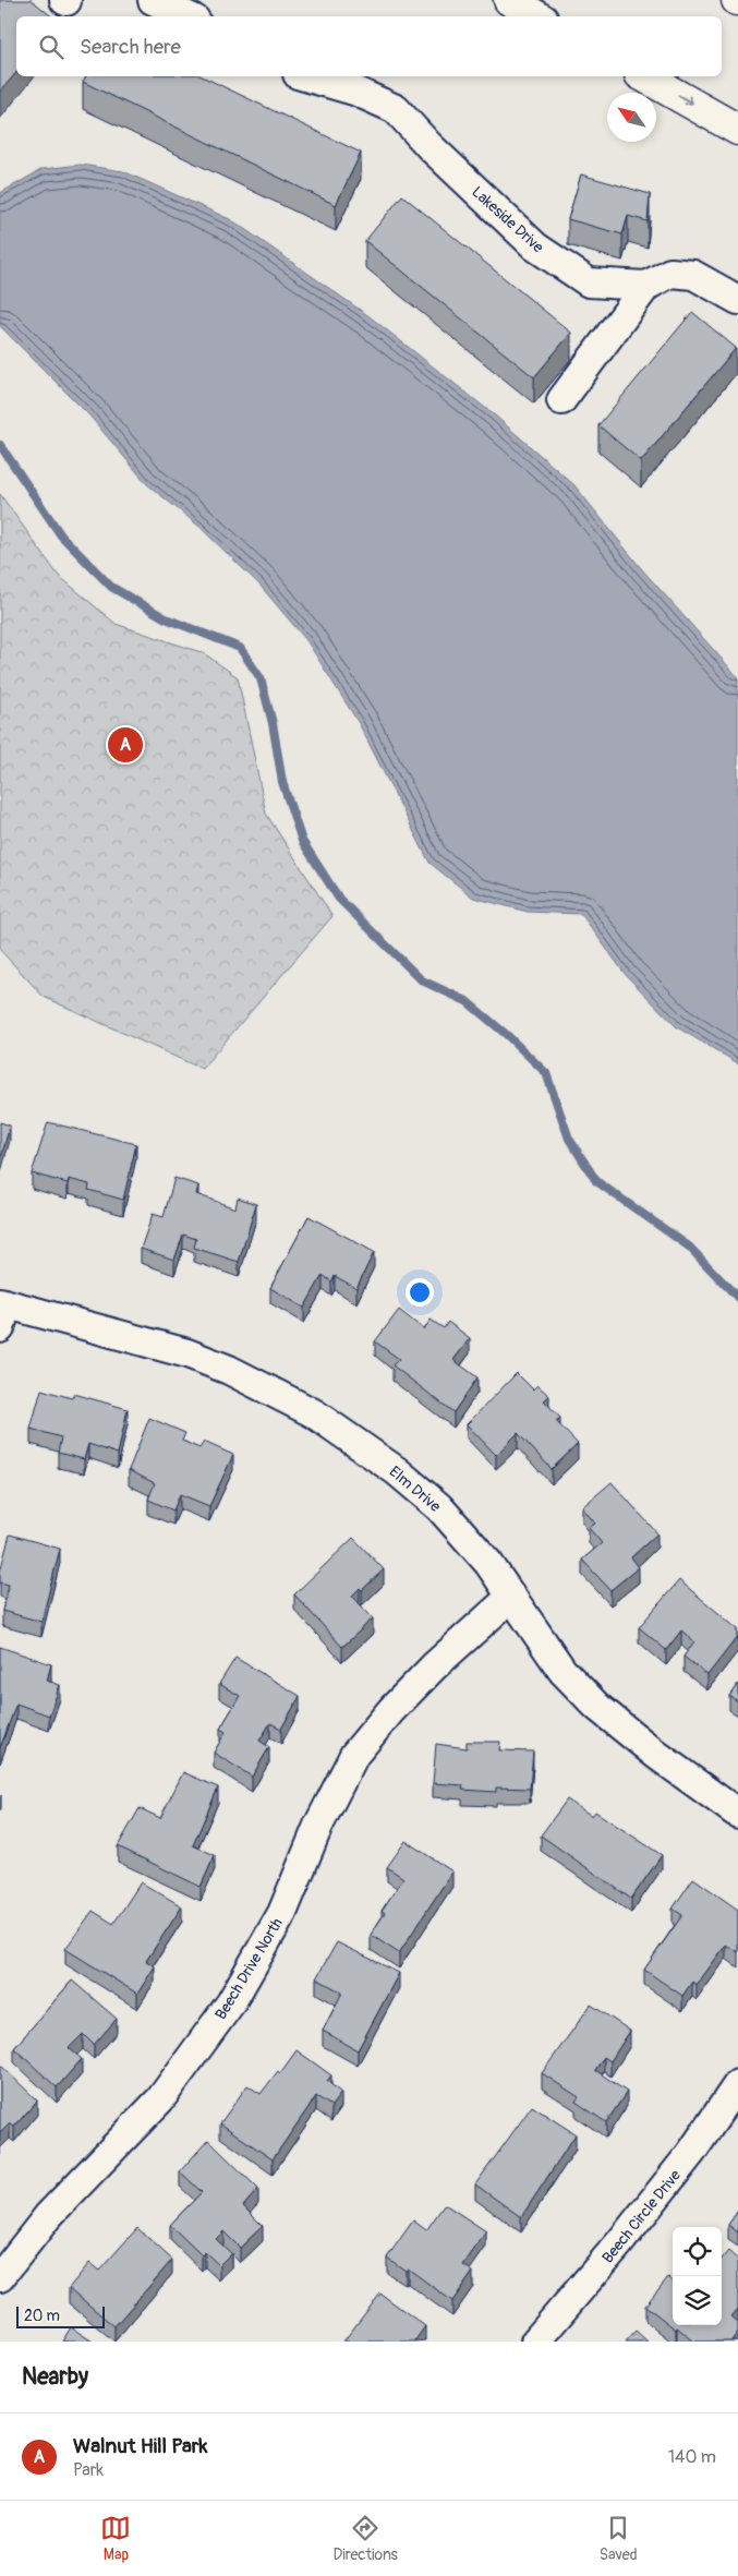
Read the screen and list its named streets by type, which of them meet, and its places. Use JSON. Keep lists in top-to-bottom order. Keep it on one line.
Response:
{"streets":{"street":["Lakeside Drive","Elm Drive","Beech Drive North","Beech Circle Drive"]},"crossings":[["Elm Drive","Beech Drive North"]],"scale_bar":"20 m","north":"top left","page":{"search":"Search here","pins":"A","scale":"20 m","heading":"Nearby","list":[{"mark":"A","name":"Walnut Hill Park","note":"Park","value":"140 m"}],"nav":["Map","Directions","Saved"]}}
